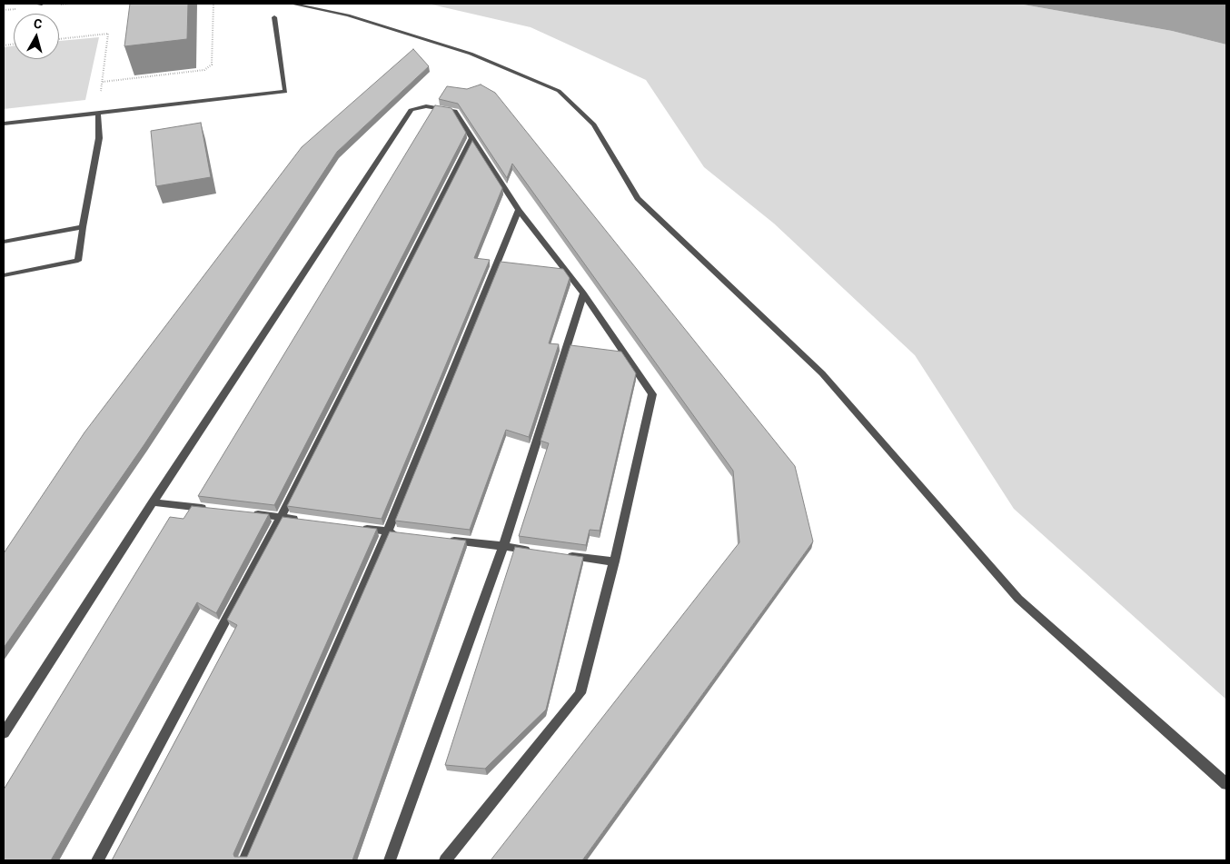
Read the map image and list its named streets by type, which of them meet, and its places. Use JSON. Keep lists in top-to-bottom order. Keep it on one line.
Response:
{"north":"top"}
